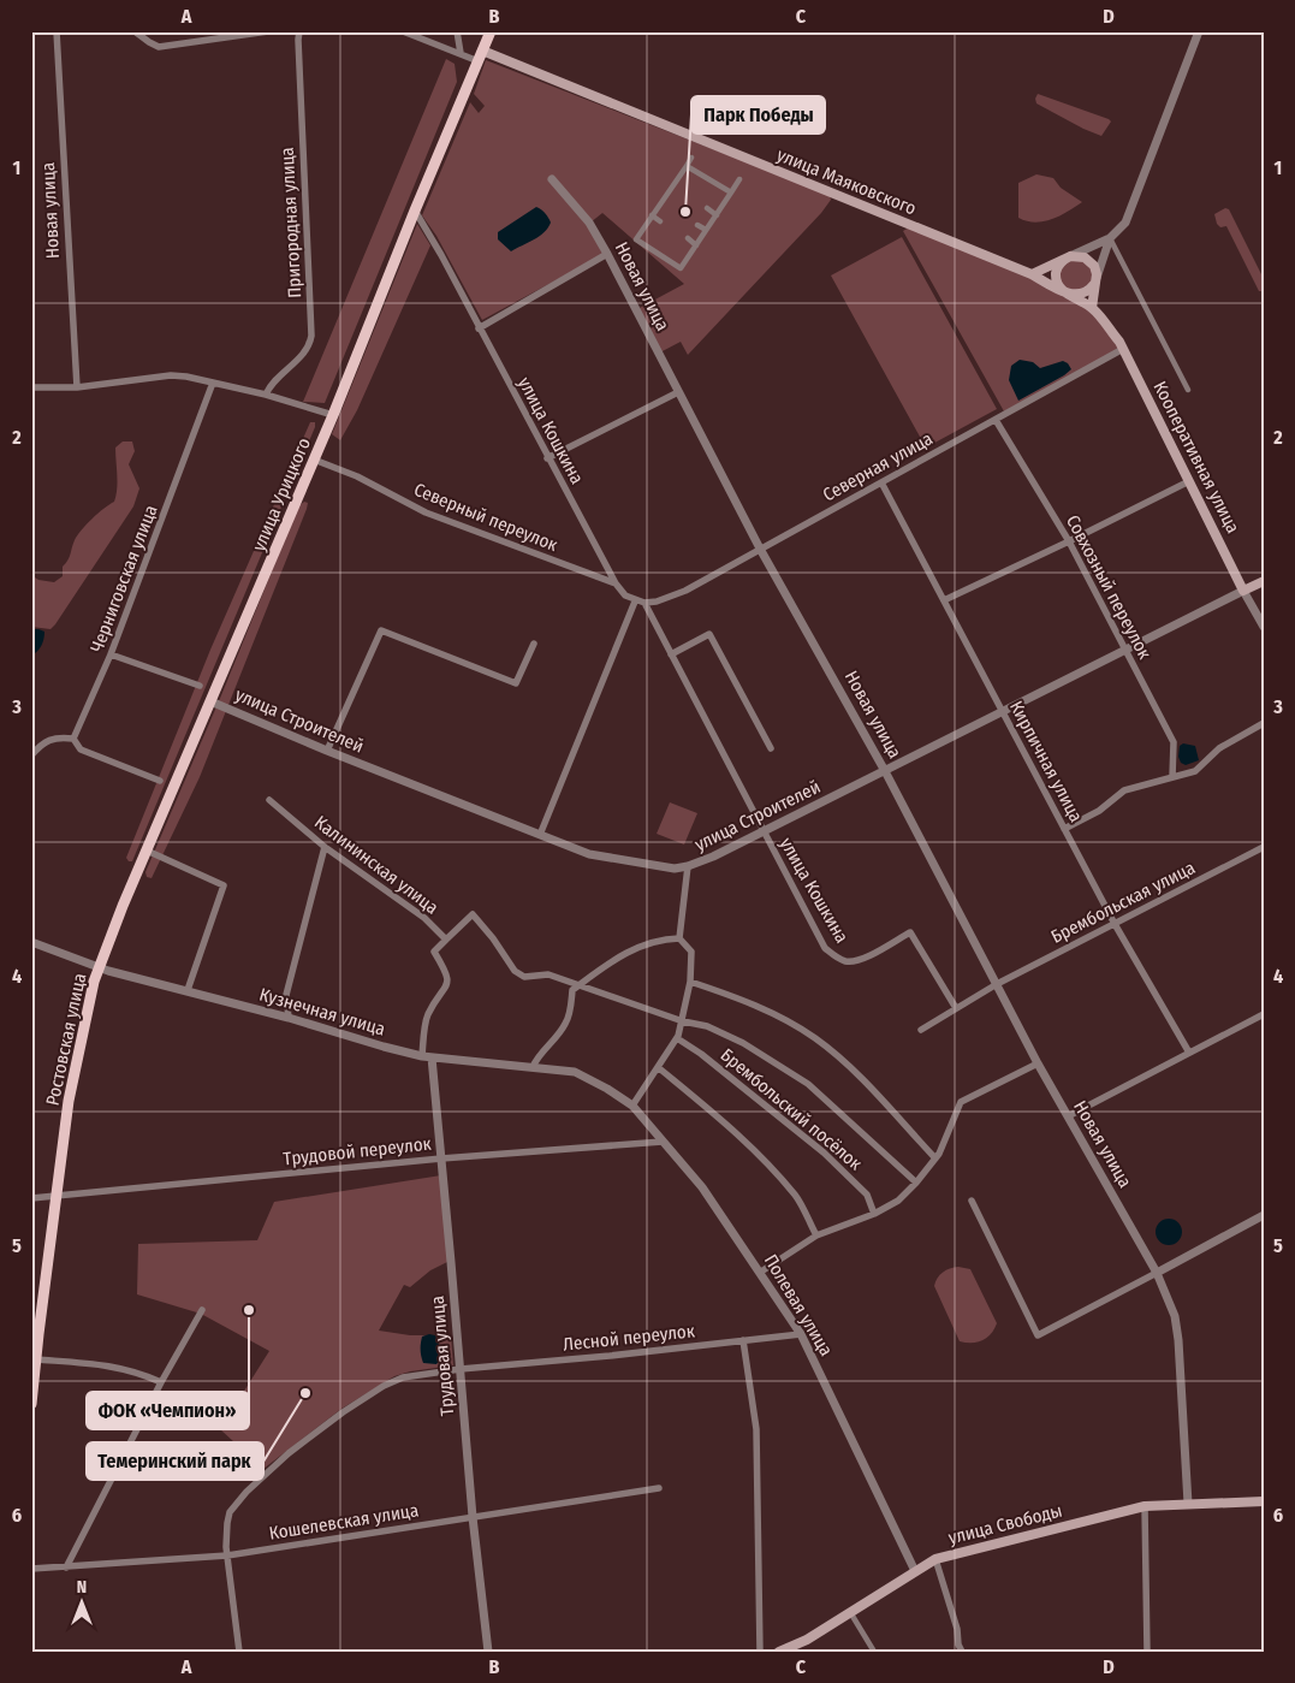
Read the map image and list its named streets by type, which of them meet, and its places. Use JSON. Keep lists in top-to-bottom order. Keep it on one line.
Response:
{"streets":{"main road":["улица Маяковского","Кооперативная улица","улица Урицкого","улица Строителей","Ростовская улица","улица Свободы"],"street":["Новая улица","Пригородная улица","улица Кошкина","Северная улица","Северный переулок","Черниговская улица","Совхозный переулок","Кирпичная улица","Калининская улица","Брембольская улица","Кузнечная улица","Брембольский посёлок","Трудовой переулок","Полевая улица","Лесной переулок","Трудовая улица","Кошелевская улица"]},"crossings":[["улица Маяковского","Кооперативная улица"],["улица Маяковского","улица Урицкого"],["Новая улица","Северная улица"],["Новая улица","улица Строителей"],["Новая улица","Брембольская улица"],["Новая улица","улица Свободы"],["улица Кошкина","Северная улица"],["улица Кошкина","улица Урицкого"],["улица Кошкина","Северный переулок"],["улица Кошкина","улица Строителей"],["улица Кошкина","Брембольская улица"],["Кооперативная улица","Северная улица"],["Кооперативная улица","улица Строителей"],["Северная улица","Совхозный переулок"],["Северная улица","Кирпичная улица"],["улица Урицкого","Северный переулок"],["улица Урицкого","улица Строителей"],["улица Урицкого","Кузнечная улица"],["улица Урицкого","Ростовская улица"],["Совхозный переулок","улица Строителей"],["улица Строителей","Кирпичная улица"],["Кирпичная улица","Брембольская улица"],["Калининская улица","Кузнечная улица"],["Калининская улица","Трудовая улица"],["Кузнечная улица","Ростовская улица"],["Кузнечная улица","Полевая улица"],["Кузнечная улица","Трудовая улица"],["Ростовская улица","Трудовой переулок"],["Трудовой переулок","Полевая улица"],["Трудовой переулок","Трудовая улица"],["Полевая улица","Лесной переулок"],["Полевая улица","улица Свободы"],["Лесной переулок","Трудовая улица"],["Лесной переулок","Кошелевская улица"],["Трудовая улица","Кошелевская улица"]],"places":["Парк Победы","ФОК «Чемпион»","Темеринский парк"],"north":"top","grid":{"columns":["A","B","C","D"],"rows":["1","2","3","4","5","6"]}}
